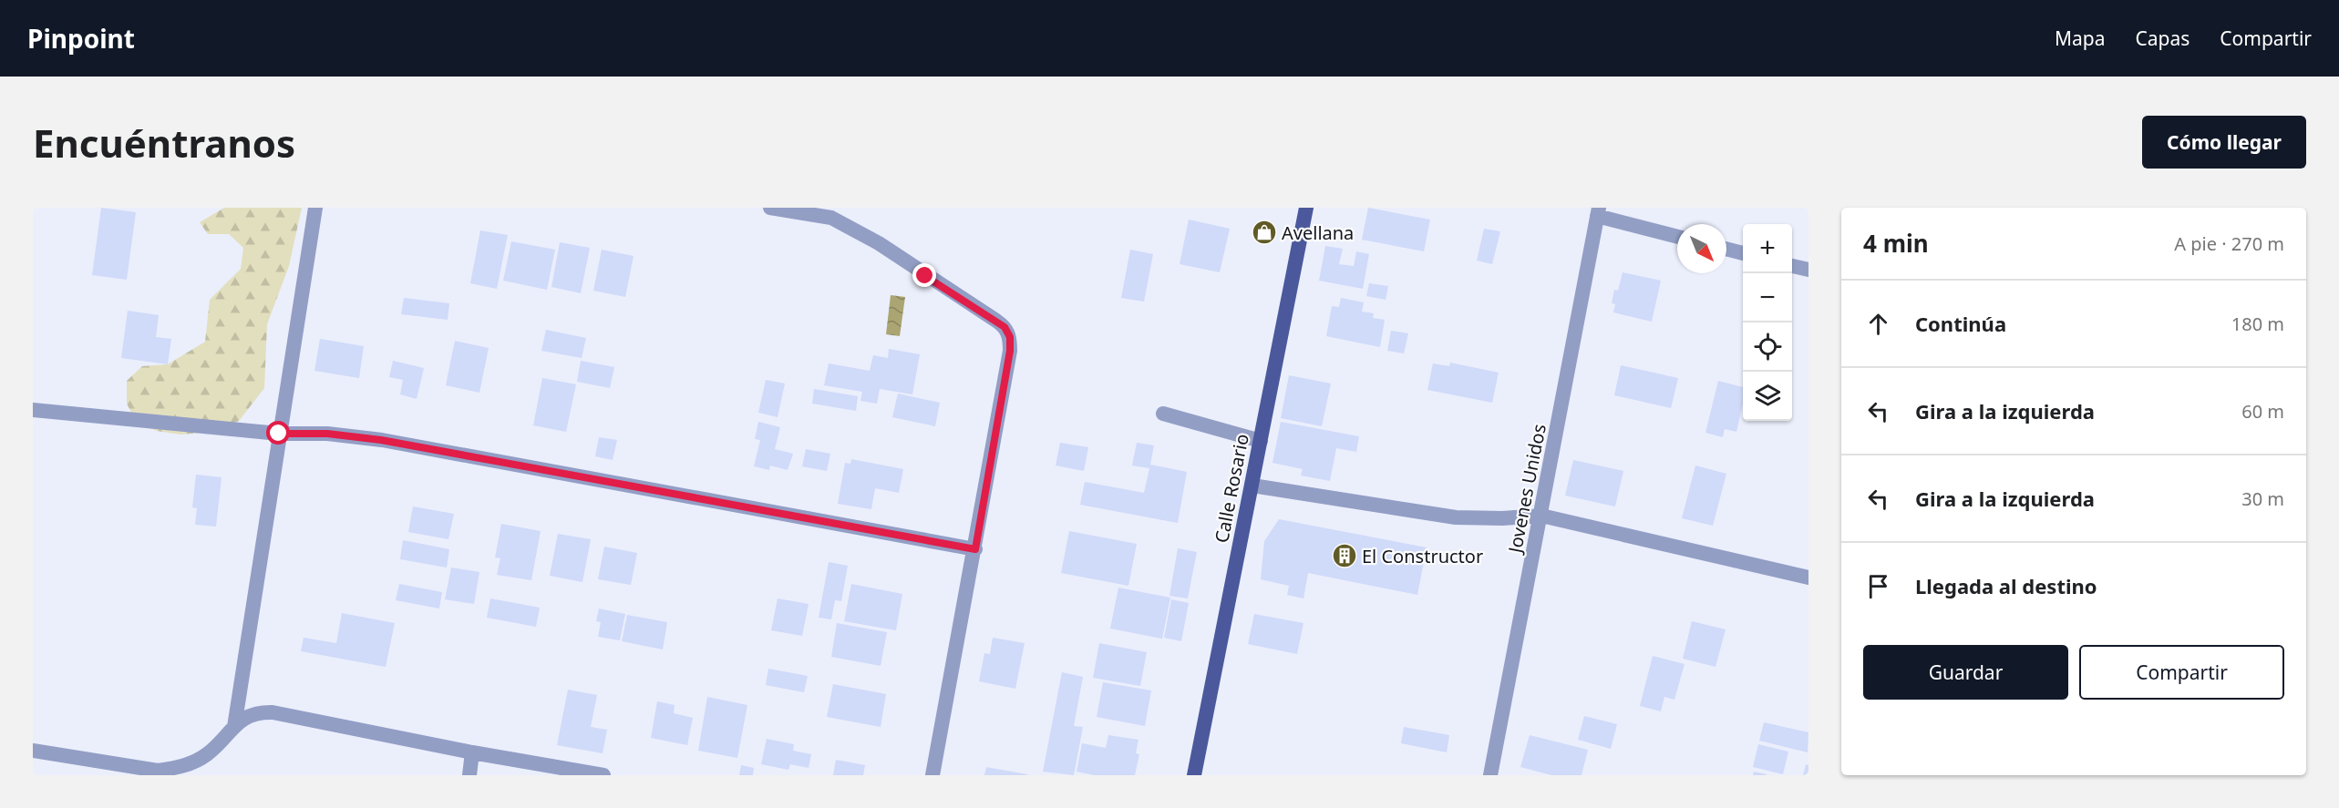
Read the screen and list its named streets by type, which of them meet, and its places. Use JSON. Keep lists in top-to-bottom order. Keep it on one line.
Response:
{"streets":{"main road":["Calle Rosario"],"street":["Jovenes Unidos"]},"places":{"shop":["Avellana"],"building":["El Constructor"]},"north":"bottom right","page":{"header":"Pinpoint","nav":["Mapa","Capas","Compartir"],"buttons":["Cómo llegar",["Guardar","Compartir"]],"title":"Encuéntranos","heading":["4 min","A pie · 270 m"],"map_buttons":["+","−"],"list":[["Continúa","180 m"],["Gira a la izquierda","60 m"],["Gira a la izquierda","30 m"],"Llegada al destino"]}}
